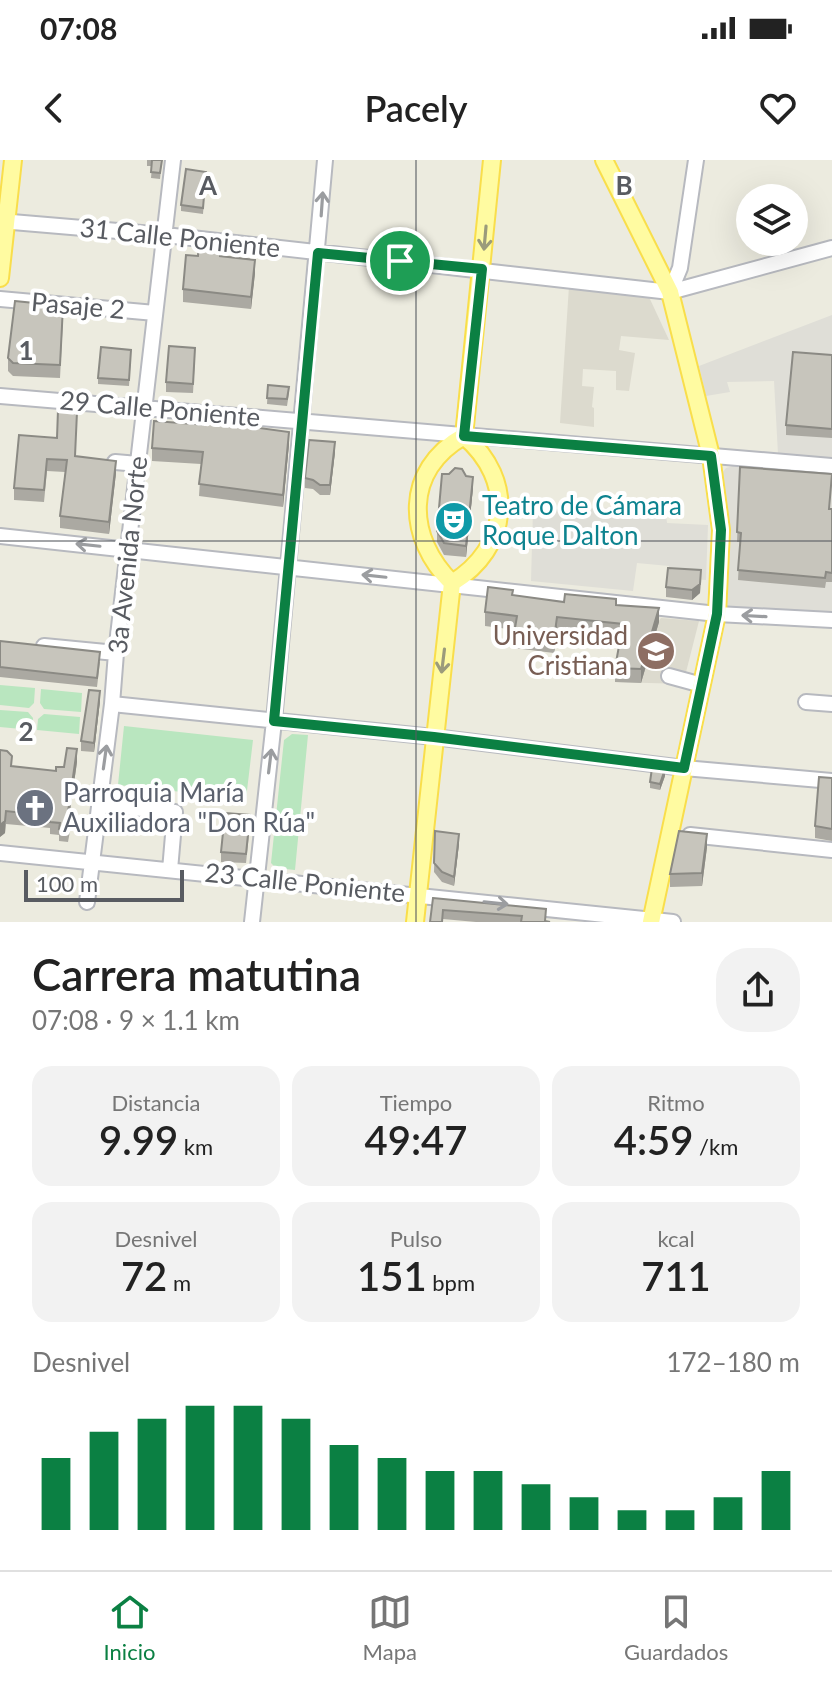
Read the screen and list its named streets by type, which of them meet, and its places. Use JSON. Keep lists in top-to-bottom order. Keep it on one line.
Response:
{"streets":{"street":["31 Calle Poniente","Pasaje 2","29 Calle Poniente","3a Avenida Norte","23 Calle Poniente"]},"crossings":[["31 Calle Poniente","3a Avenida Norte"],["Pasaje 2","3a Avenida Norte"],["29 Calle Poniente","3a Avenida Norte"],["3a Avenida Norte","23 Calle Poniente"]],"places":{"theatre":["Teatro de Cámara Roque Dalton"],"school or university":["Universidad Cristiana"],"church":["Parroquia María Auxiliadora \"Don Rúa\""]},"scale_bar":"100 m","page":{"status":"07:08","header":"Pacely","scale":"100 m","heading":["Carrera matutina","07:08 · 9 × 1.1 km"],"stats":[["Distancia","9.99 km"],["Tiempo","49:47"],["Ritmo","4:59 /km"],["Desnivel","72 m"],["Pulso","151 bpm"],["kcal","711"]],"chart":["Desnivel","172–180 m"],"tabs":["Inicio","Mapa","Guardados"]},"grid":{"columns":["A","B"],"rows":["1","2"]}}
